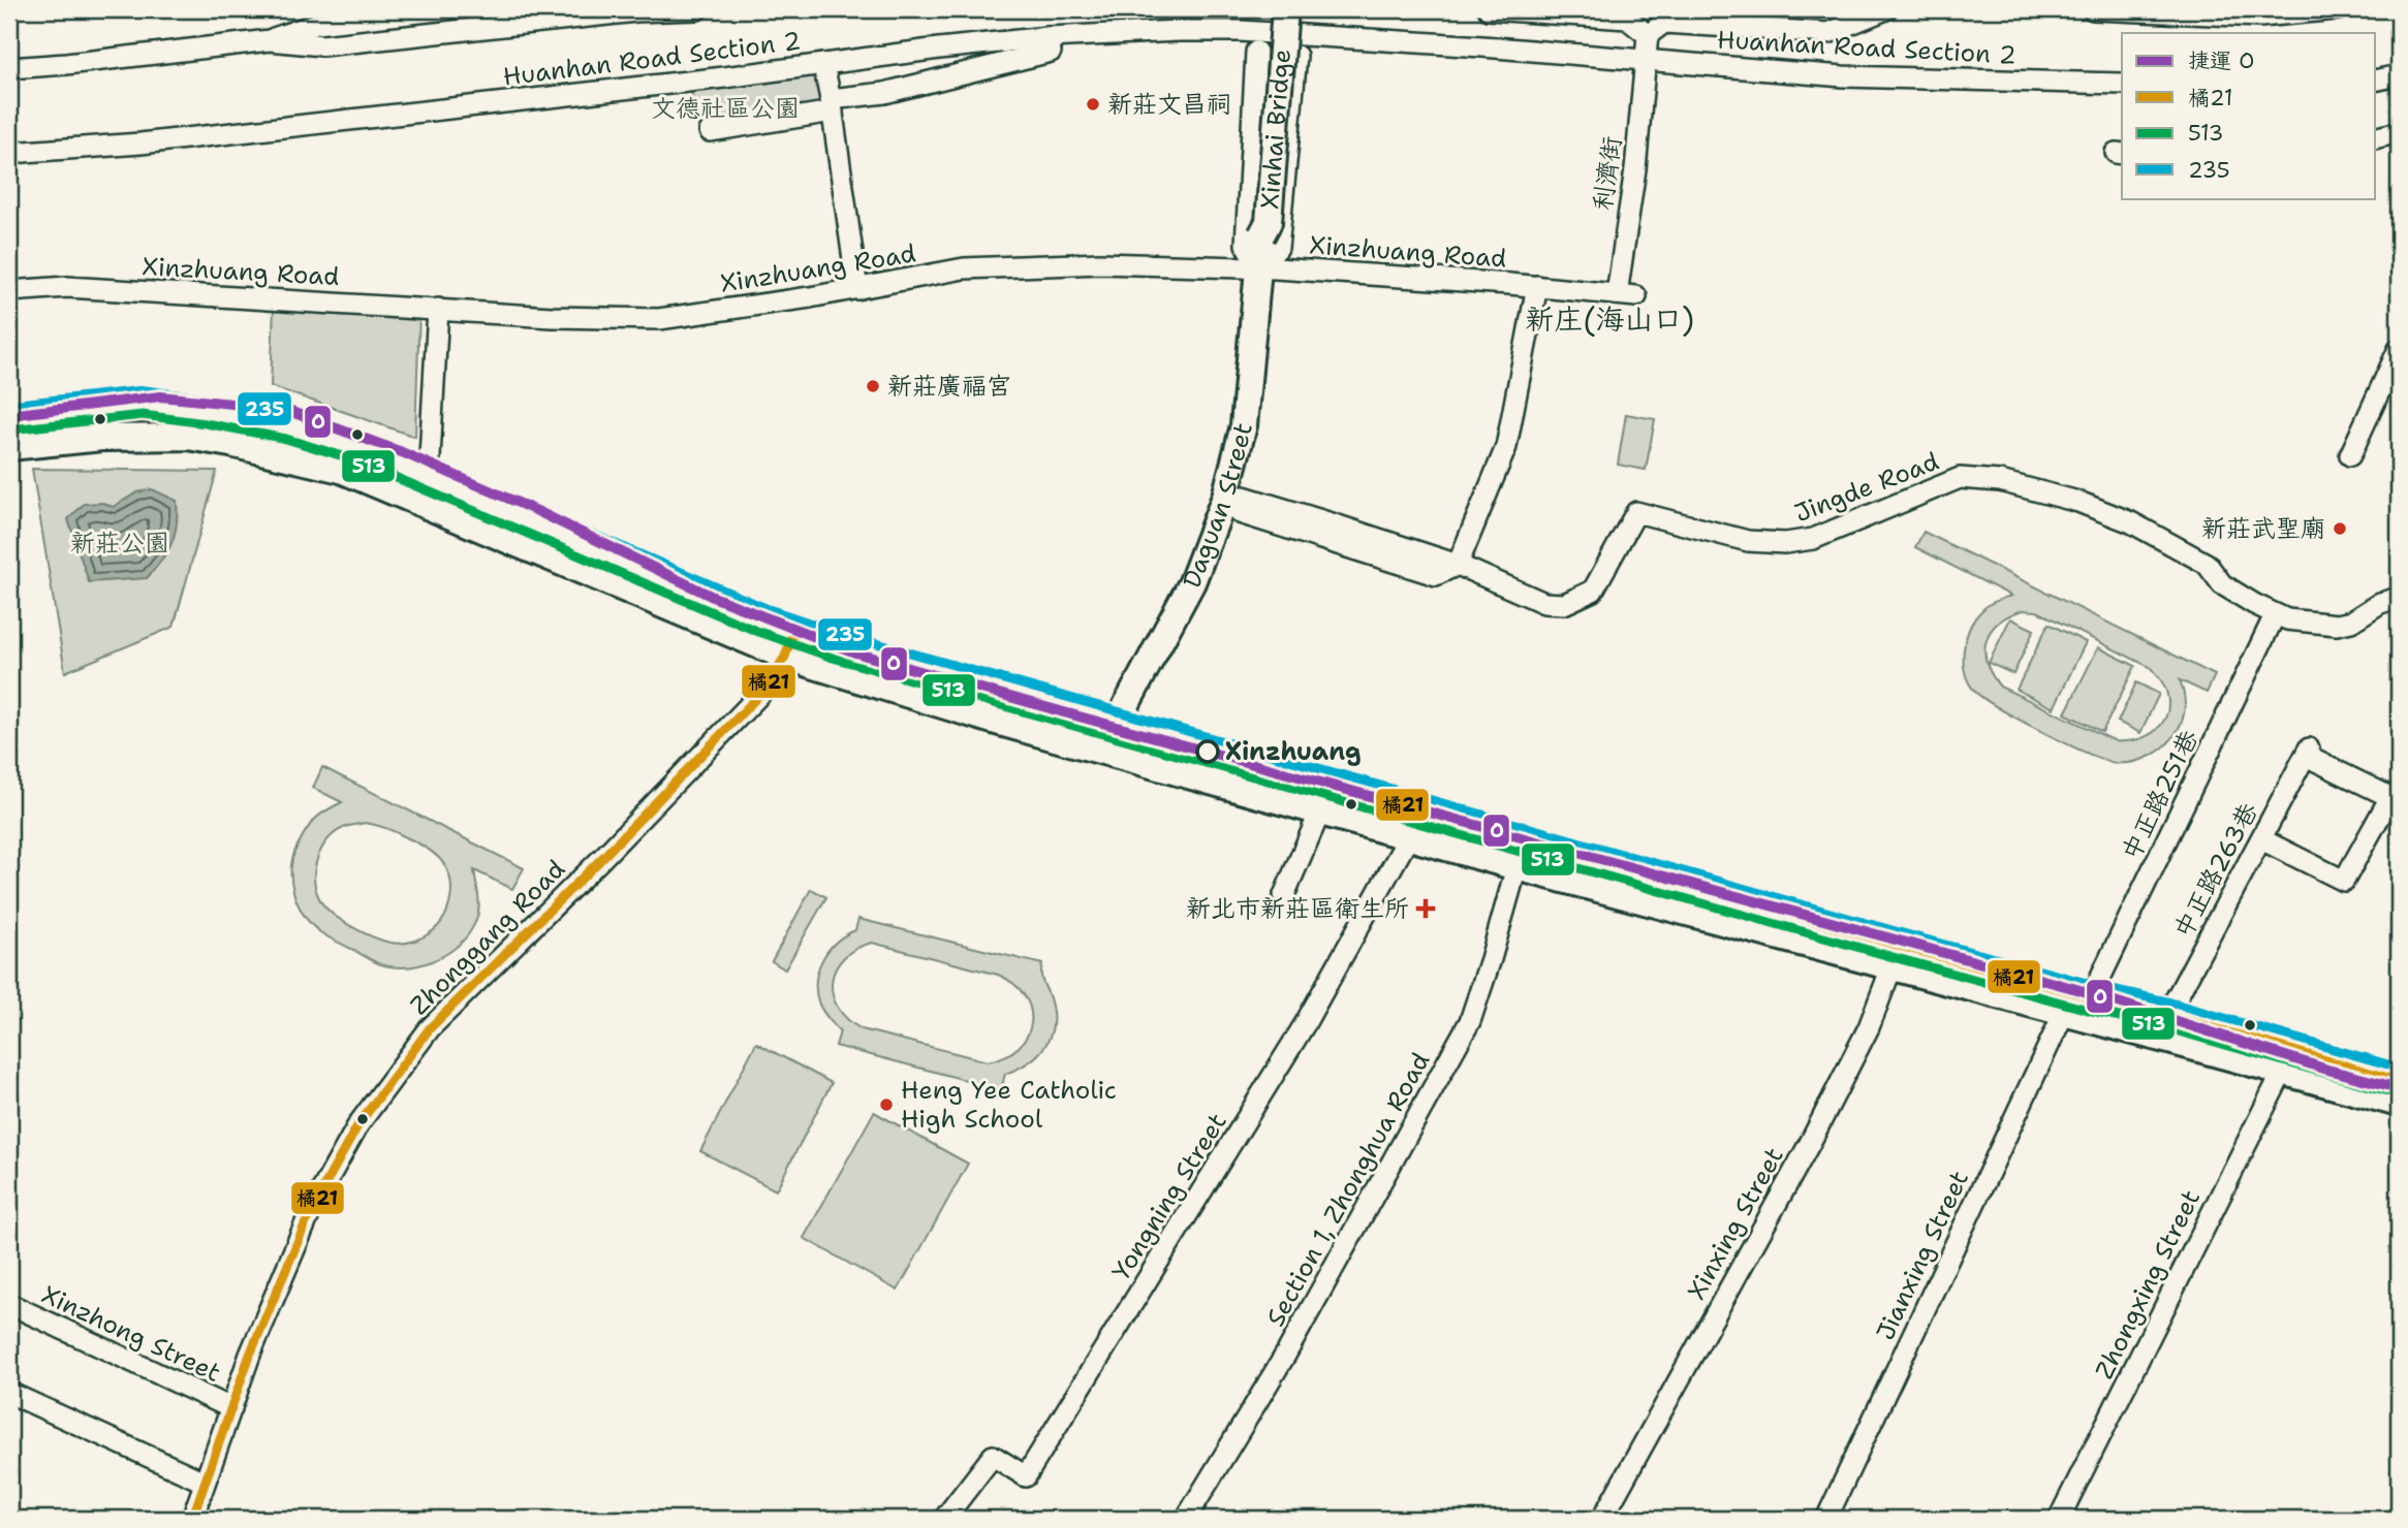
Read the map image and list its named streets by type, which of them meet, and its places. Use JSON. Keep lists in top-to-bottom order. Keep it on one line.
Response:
{"streets":{"main road":["Xinhai Bridge","Daguan Street"],"street":["Huanhan Road Section 2","利濟街","Xinzhuang Road","Jingde Road","中正路251巷","中正路263巷","Zhonggang Road","Section 1, Zhonghua Road","Yongning Street","Xinxing Street","Jianxing Street","Zhongxing Street","Xinzhong Street"]},"crossings":[["Huanhan Road Section 2","利濟街"],["Xinhai Bridge","Daguan Street"],["利濟街","Xinzhuang Road"],["Xinzhuang Road","Daguan Street"],["Jingde Road","Daguan Street"],["Jingde Road","中正路251巷"],["Zhonggang Road","Xinzhong Street"]],"districts":["新庄(海山口)"],"parks":["文德社區公園","新莊公園"],"places":{"other":["新莊文昌祠","新莊廣福宮","新莊武聖廟","Xinzhuang","Heng Yee Catholic High School"],"health":["新北市新莊區衛生所"]},"lines":["transit line 235","metro line O","transit line 513","transit line 橘21"],"legend":["捷運 O","橘21","513","235"]}
